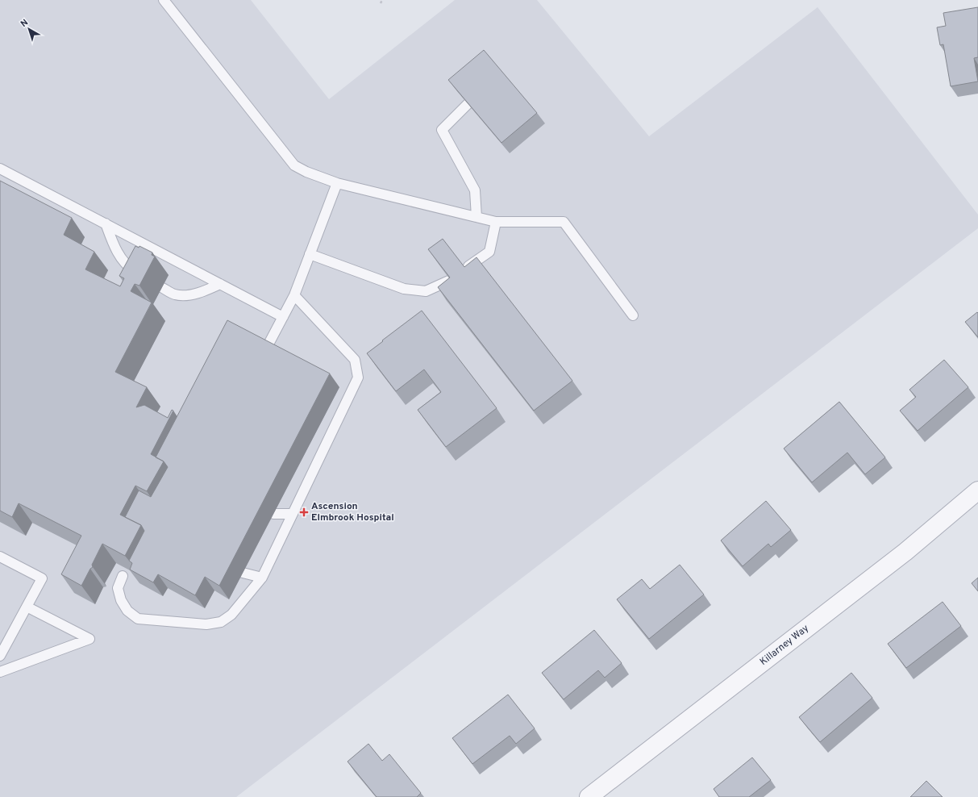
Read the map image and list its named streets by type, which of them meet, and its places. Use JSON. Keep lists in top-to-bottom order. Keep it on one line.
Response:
{"streets":{"street":["Killarney Way"]},"places":{"health":["Ascension Elmbrook Hospital"]},"north":"top left"}
